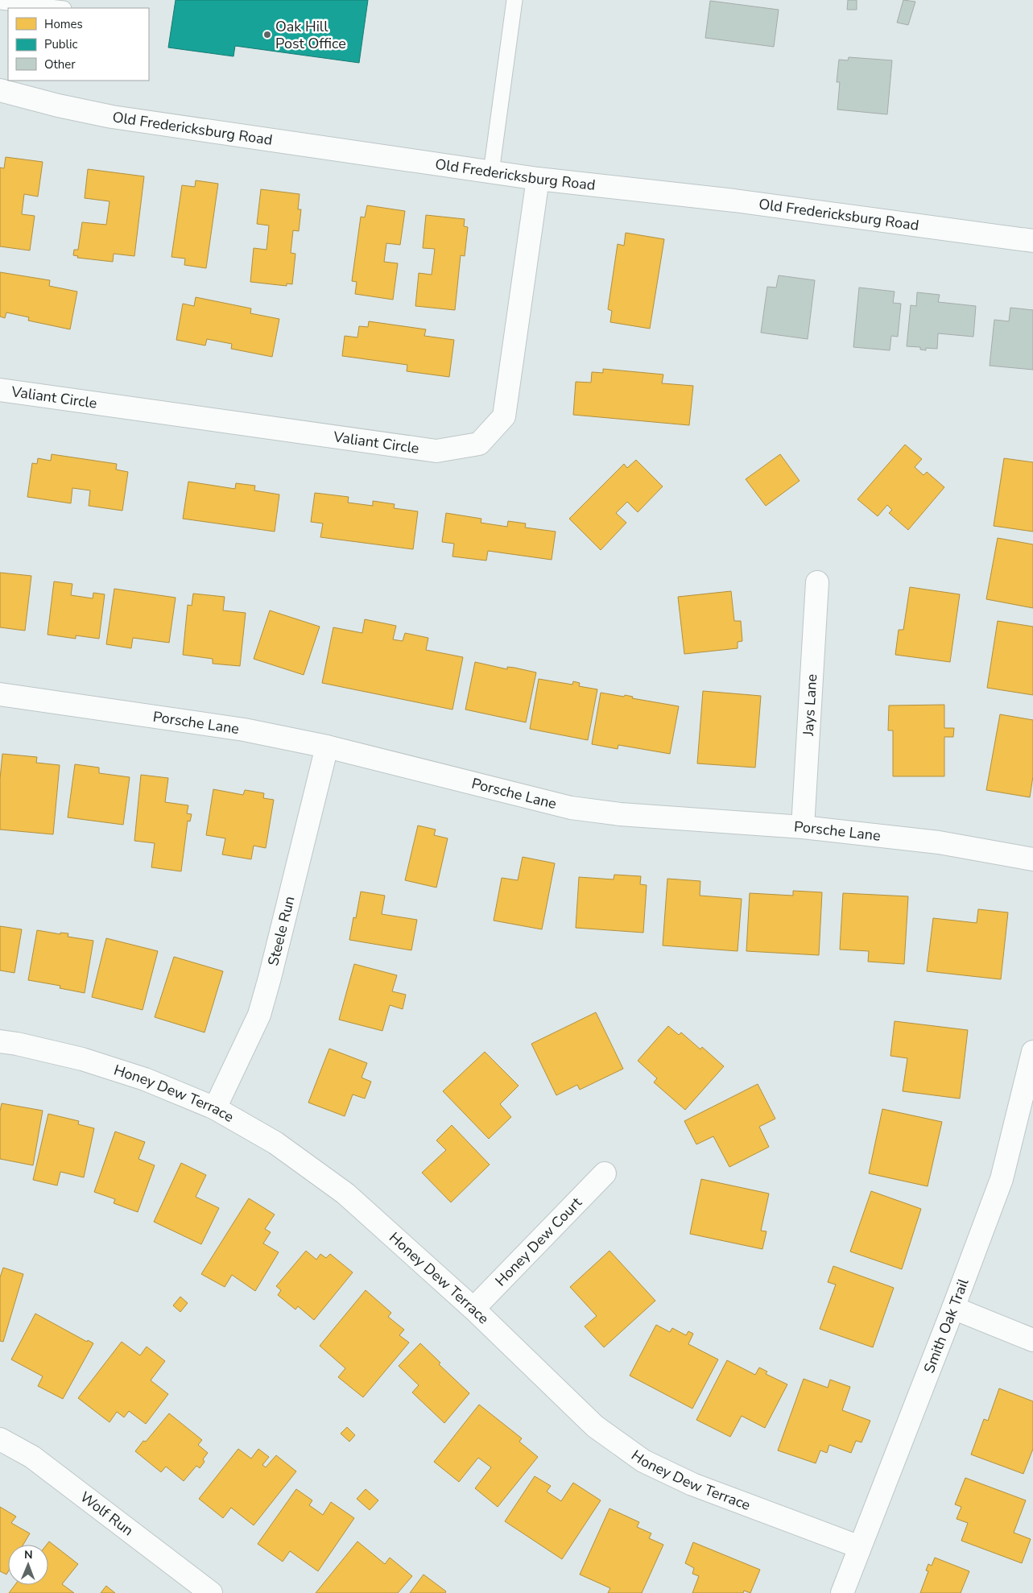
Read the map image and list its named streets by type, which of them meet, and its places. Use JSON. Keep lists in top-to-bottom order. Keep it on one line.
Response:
{"streets":{"street":["Old Fredericksburg Road","Valiant Circle","Jays Lane","Porsche Lane","Steele Run","Honey Dew Terrace","Honey Dew Court","Smith Oak Trail","Wolf Run"]},"crossings":[["Old Fredericksburg Road","Valiant Circle"],["Jays Lane","Porsche Lane"],["Porsche Lane","Steele Run"],["Steele Run","Honey Dew Terrace"],["Honey Dew Terrace","Honey Dew Court"],["Honey Dew Terrace","Smith Oak Trail"]],"places":["Oak Hill Post Office"],"legend":["Homes","Public","Other"],"north":"top"}
